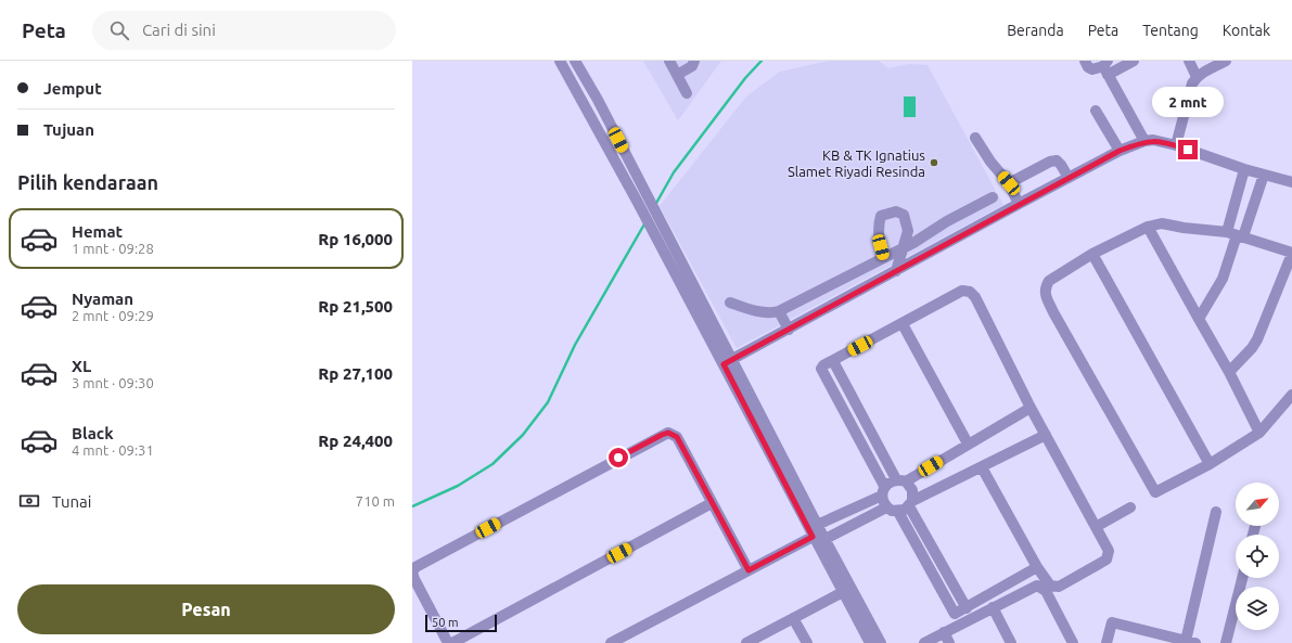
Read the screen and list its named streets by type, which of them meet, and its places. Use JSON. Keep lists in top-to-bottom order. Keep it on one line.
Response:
{"places":["KB & TK Ignatius Slamet Riyadi Resinda"],"scale_bar":"50 m","north":"top right","page":{"header":"Peta","search":"Cari di sini","nav":["Beranda","Peta","Tentang","Kontak"],"banner":["Jemput","Tujuan"],"bubble":"2 mnt","heading":"Pilih kendaraan","list":[{"name":"Hemat","note":"1 mnt · 09:28","value":"Rp 16,000"},{"name":"Nyaman","note":"2 mnt · 09:29","value":"Rp 21,500"},{"name":"XL","note":"3 mnt · 09:30","value":"Rp 27,100"},{"name":"Black","note":"4 mnt · 09:31","value":"Rp 24,400"}],"pay":["Tunai","710 m"],"buttons":"Pesan","scale":"50 m"}}
